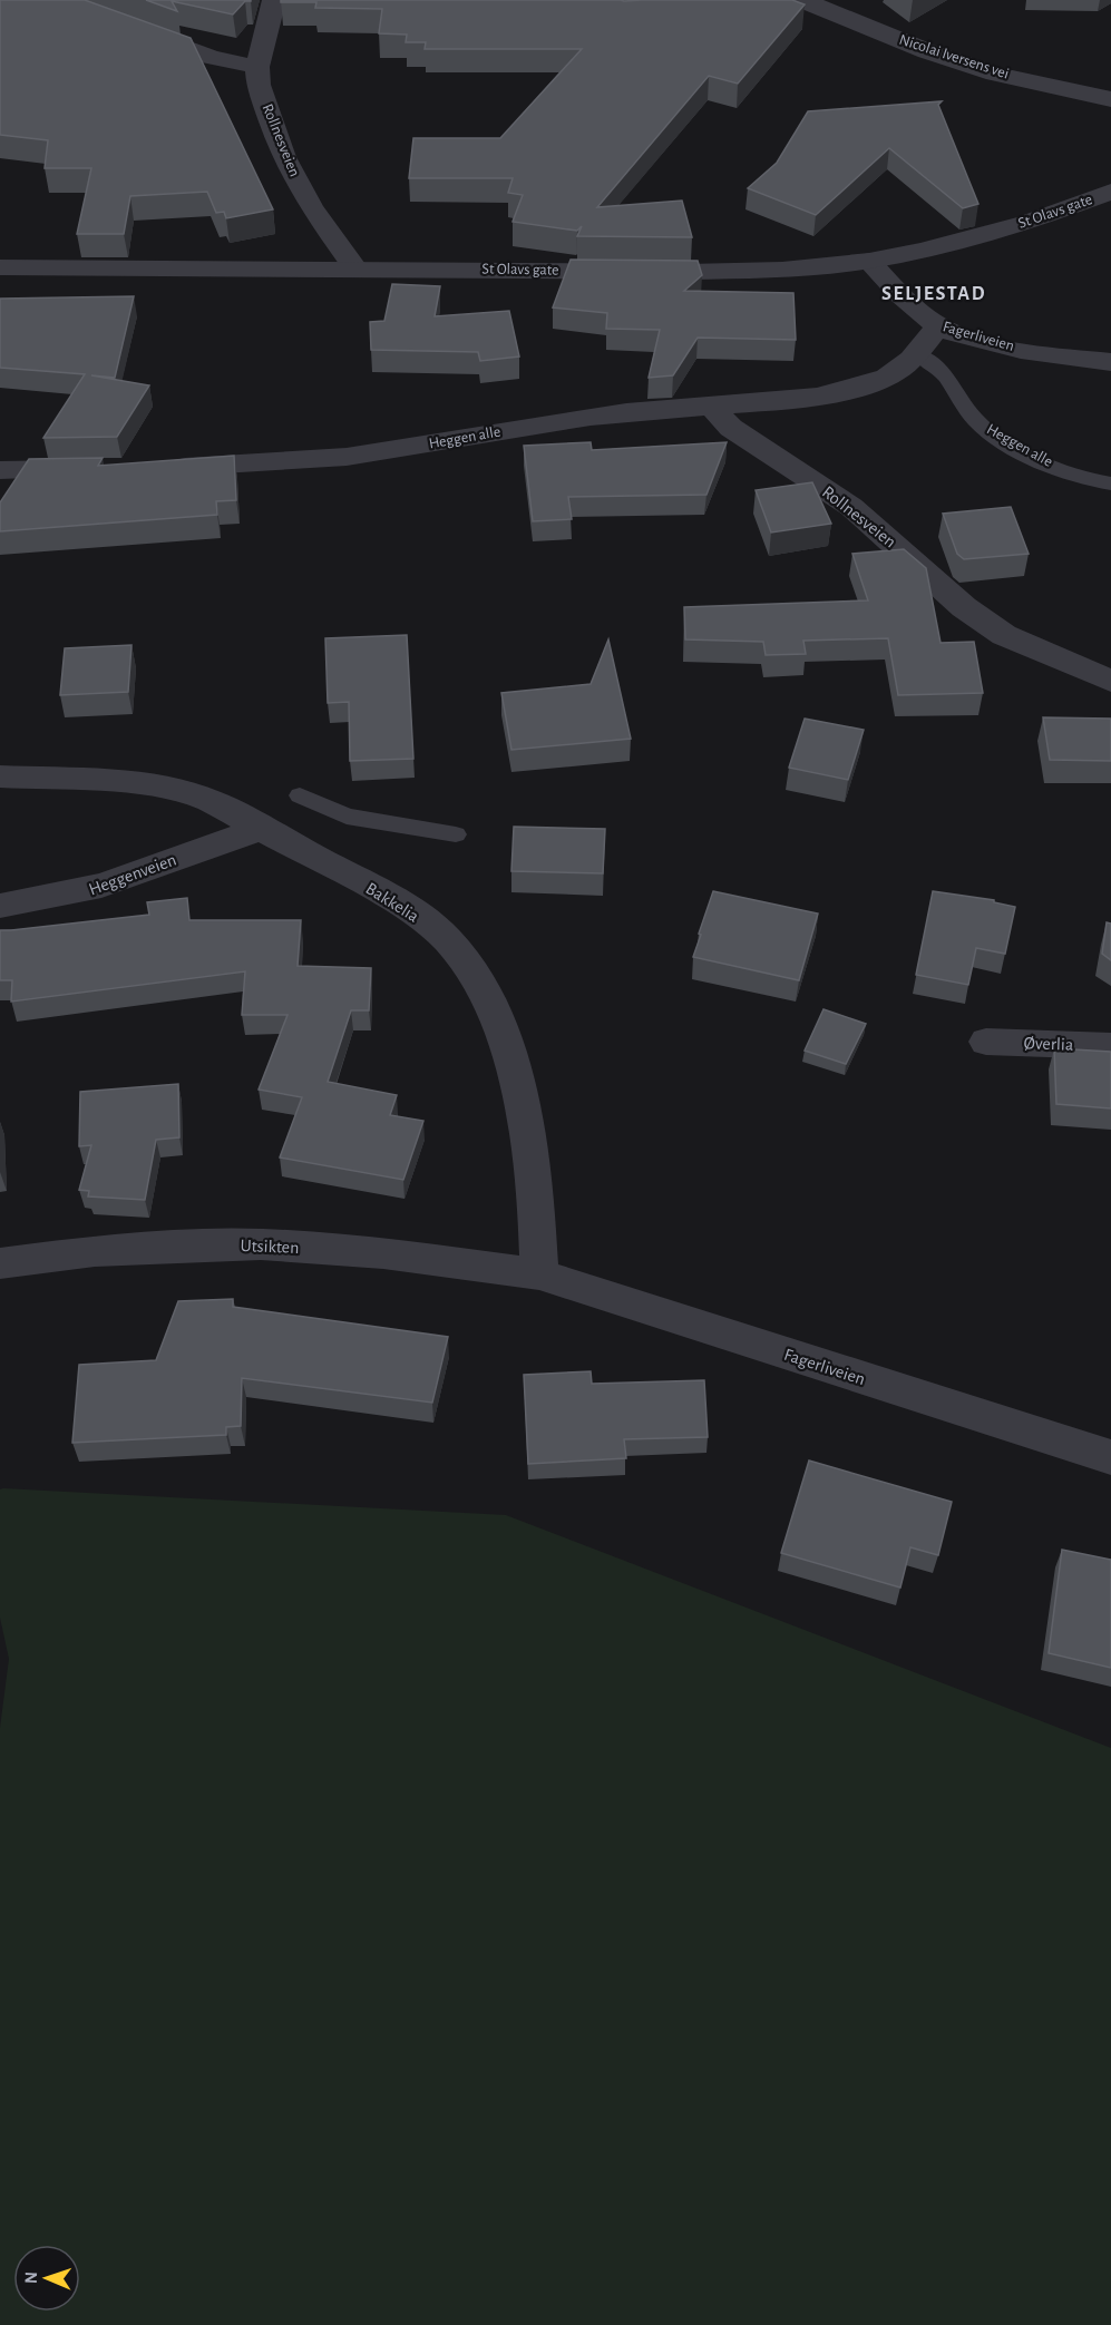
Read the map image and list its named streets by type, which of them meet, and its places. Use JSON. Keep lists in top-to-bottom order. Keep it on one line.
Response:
{"streets":{"street":["Nicolai Iversens vei","Rollnesveien","St Olavs gate","Fagerliveien","Heggen alle","Heggenveien","Bakkelia","Øverlia","Utsikten"]},"crossings":[["Rollnesveien","St Olavs gate"],["Rollnesveien","Heggen alle"],["St Olavs gate","Fagerliveien"],["Fagerliveien","Heggen alle"],["Fagerliveien","Bakkelia"],["Fagerliveien","Utsikten"],["Heggenveien","Bakkelia"],["Bakkelia","Utsikten"]],"districts":["SELJESTAD"],"north":"left"}
